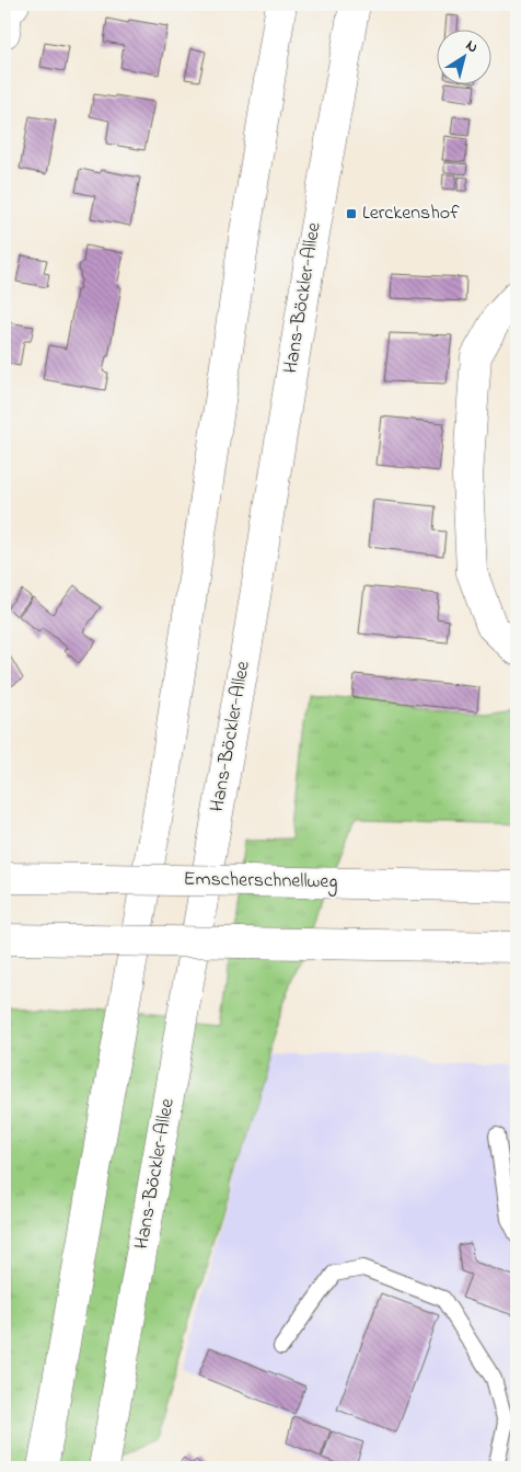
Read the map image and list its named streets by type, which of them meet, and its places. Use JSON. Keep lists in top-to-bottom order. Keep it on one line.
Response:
{"streets":{"main road":["Hans-Böckler-Allee","Emscherschnellweg"]},"places":{"transit":["Lerckenshof"]},"north":"top right"}
